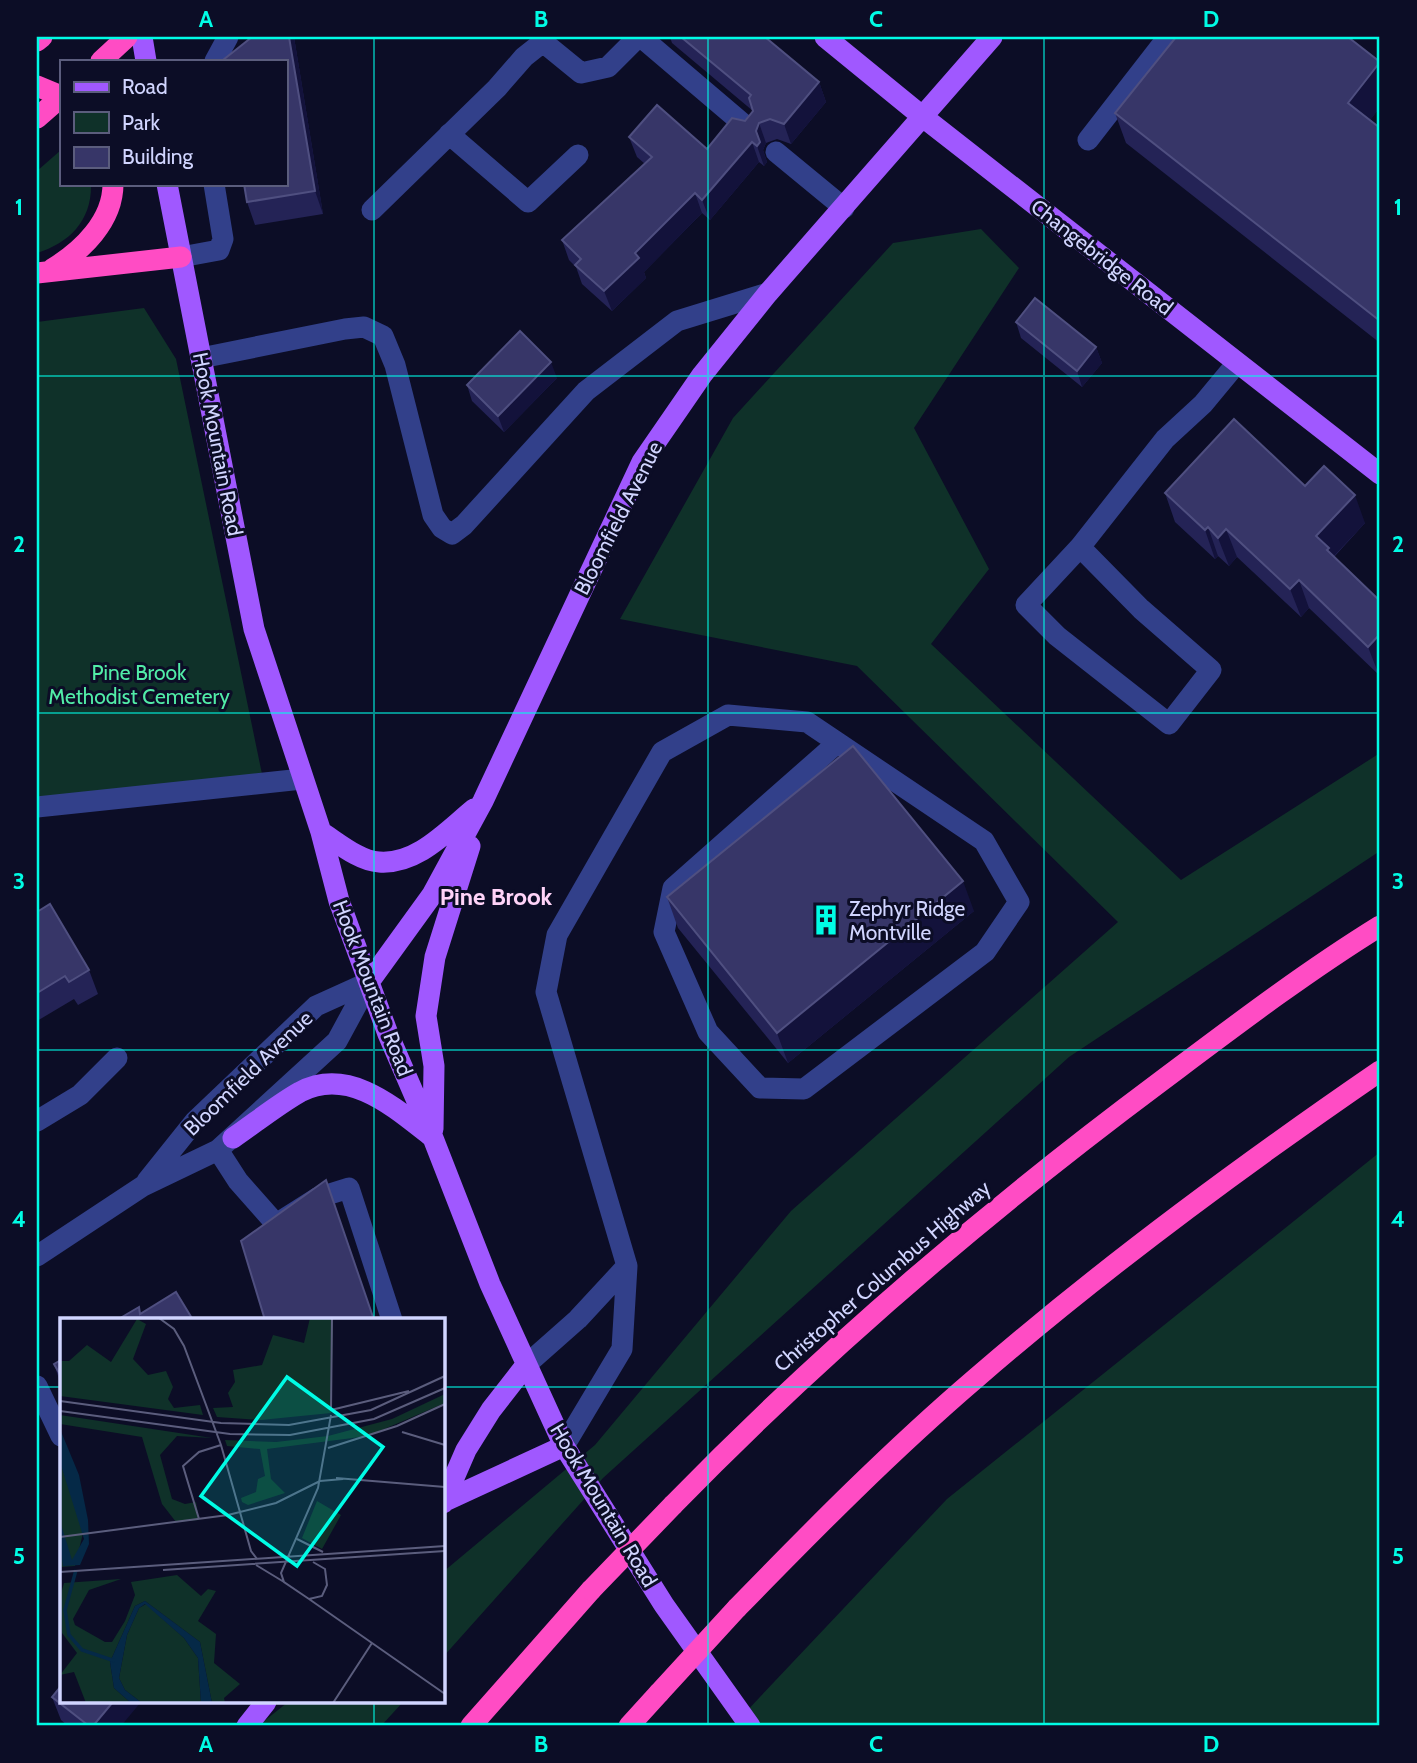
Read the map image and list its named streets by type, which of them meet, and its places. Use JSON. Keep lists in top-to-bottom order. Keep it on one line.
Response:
{"streets":{"highway":["Christopher Columbus Highway"],"main road":["Changebridge Road","Hook Mountain Road","Bloomfield Avenue"]},"crossings":[["Changebridge Road","Bloomfield Avenue"],["Hook Mountain Road","Bloomfield Avenue"]],"districts":["Pine Brook"],"parks":["Pine Brook Methodist Cemetery"],"places":{"building":["Zephyr Ridge Montville"]},"legend":["Road","Park","Building"],"grid":{"columns":["A","B","C","D"],"rows":["1","2","3","4","5"]}}
